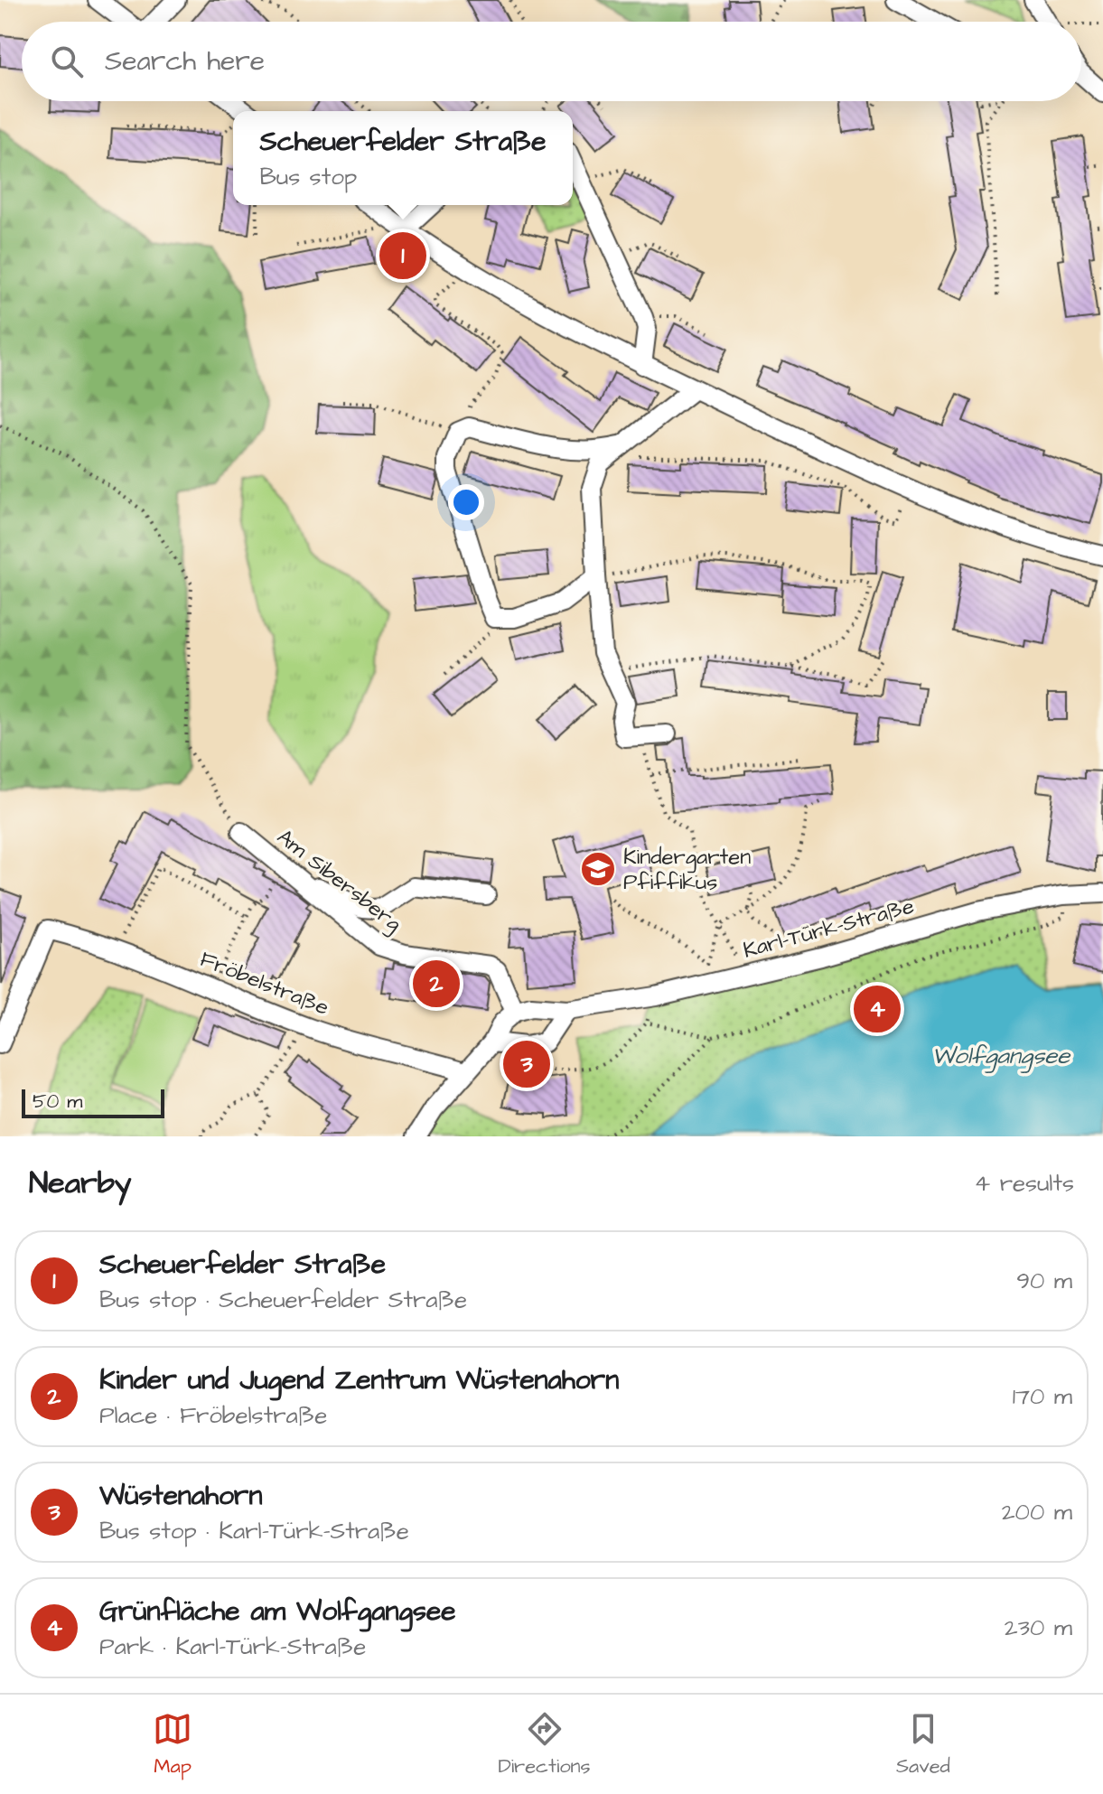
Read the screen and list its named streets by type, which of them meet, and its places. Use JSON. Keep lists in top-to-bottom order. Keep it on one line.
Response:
{"streets":{"street":["Am Sibersberg","Karl-Türk-Straße","Fröbelstraße"]},"crossings":[["Am Sibersberg","Karl-Türk-Straße"]],"water":["Wolfgangsee"],"places":{"school or university":["Kindergarten Pfiffikus"]},"scale_bar":"50 m","page":{"search":"Search here","popup":["Scheuerfelder Straße","Bus stop"],"pins":["1","2","4","3"],"scale":"50 m","heading":["Nearby","4 results"],"list":[{"mark":"1","name":"Scheuerfelder Straße","note":"Bus stop · Scheuerfelder Straße","value":"90 m"},{"mark":"2","name":"Kinder und Jugend Zentrum Wüstenahorn","note":"Place · Fröbelstraße","value":"170 m"},{"mark":"3","name":"Wüstenahorn","note":"Bus stop · Karl-Türk-Straße","value":"200 m"},{"mark":"4","name":"Grünfläche am Wolfgangsee","note":"Park · Karl-Türk-Straße","value":"230 m"}],"nav":["Map","Directions","Saved"]}}
